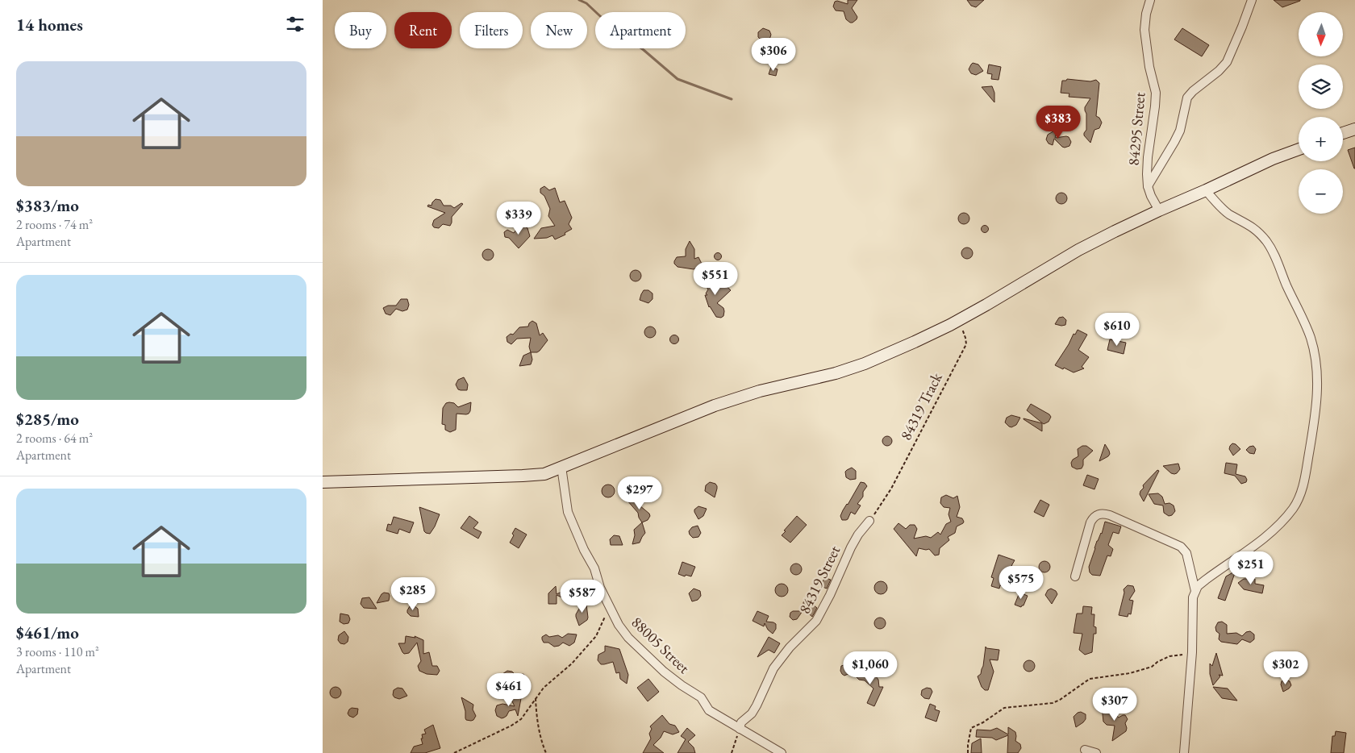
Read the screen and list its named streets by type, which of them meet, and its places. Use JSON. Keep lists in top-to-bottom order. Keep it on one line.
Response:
{"streets":{"street":["84295 Street","84319 Street","88005 Street"],"path":["84319 Track"]},"crossings":[["84319 Track","84319 Street"],["84319 Street","88005 Street"]],"north":"bottom","page":{"heading":"14 homes","map_buttons":["+","−"],"chip":["Buy","Rent","Filters","New","Apartment"],"price":["$306","$383","$339","$551","$610","$297","$251","$575","$285","$587","$1,060","$302","$461","$307"],"list":[{"name":"$383/mo","note":"2 rooms · 74 m² · Apartment"},{"name":"$285/mo","note":"2 rooms · 64 m² · Apartment"},{"name":"$461/mo","note":"3 rooms · 110 m² · Apartment"}]}}
